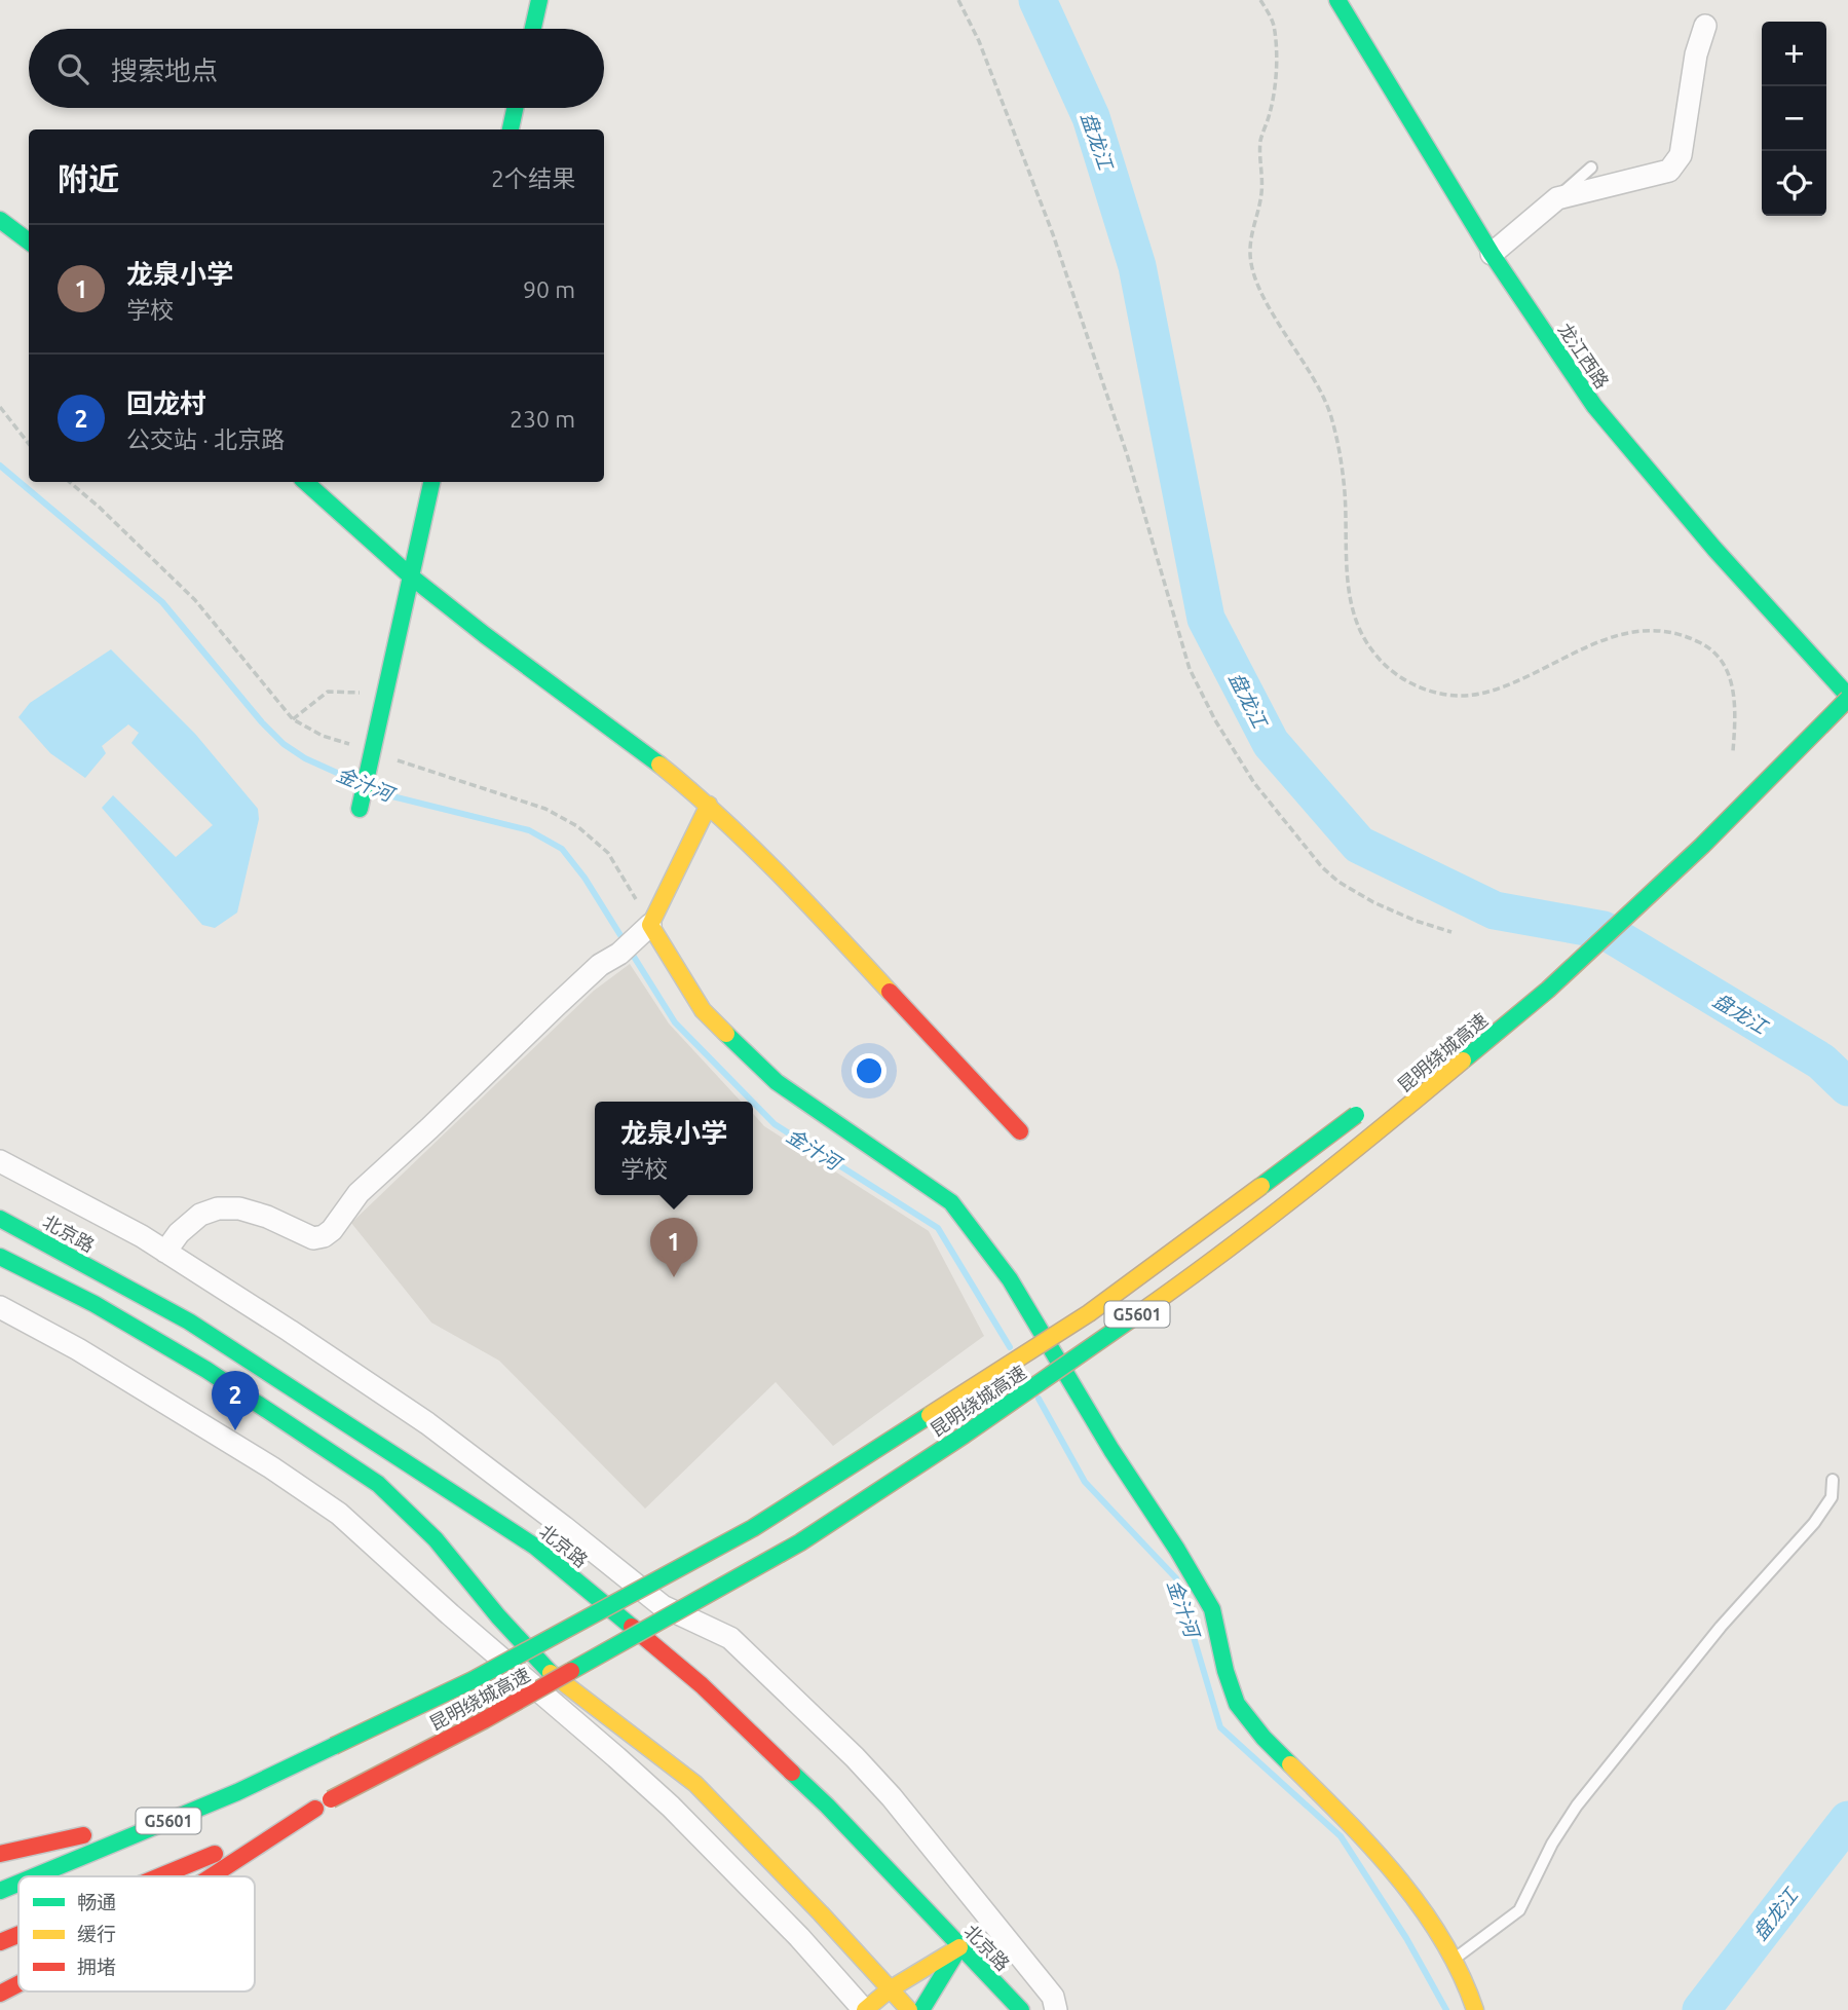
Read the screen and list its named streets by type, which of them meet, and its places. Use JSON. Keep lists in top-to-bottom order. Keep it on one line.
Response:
{"streets":{"main road":["龙江西路","昆明绕城高速","北京路","G5601"]},"crossings":[["龙江西路","昆明绕城高速"]],"water":["盘龙江","金汁河"],"legend":["畅通","缓行","拥堵"],"page":{"map_buttons":["+","−"],"search":"搜索地点","heading":["附近","2个结果"],"list":[{"mark":"1","name":"龙泉小学","note":"学校","value":"90 m"},{"mark":"2","name":"回龙村","note":"公交站 · 北京路","value":"230 m"}],"popup":["龙泉小学","学校"],"pins":["1","2"]}}
